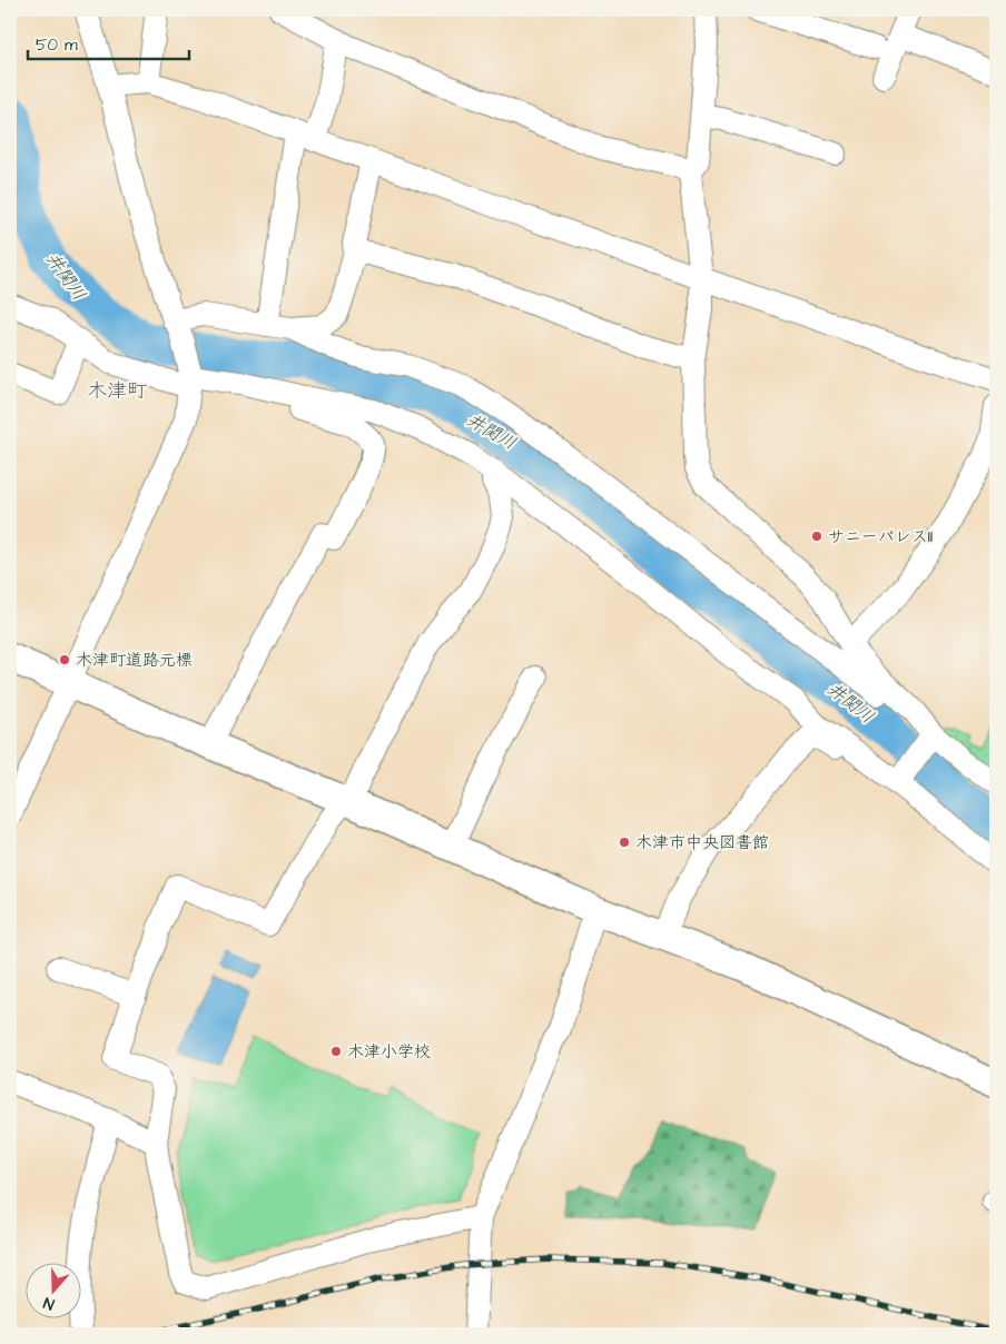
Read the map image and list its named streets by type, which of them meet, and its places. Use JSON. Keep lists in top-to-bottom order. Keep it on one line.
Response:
{"districts":["木津町"],"water":["井関川"],"places":["サニーパレスII","木津町道路元標","木津市中央図書館","木津小学校"],"scale_bar":"50 m","north":"bottom"}
